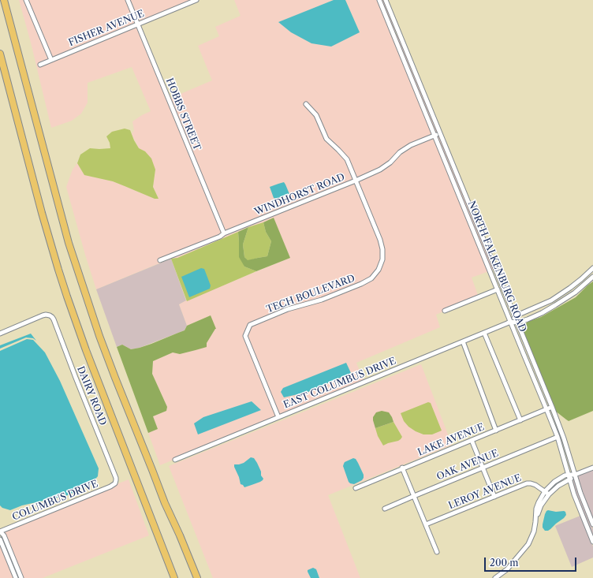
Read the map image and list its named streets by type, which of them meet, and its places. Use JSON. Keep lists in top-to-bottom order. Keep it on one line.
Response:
{"streets":{"street":["FISHER AVENUE","HOBBS STREET","WINDHORST ROAD","NORTH FALKENBURG ROAD","TECH BOULEVARD","EAST COLUMBUS DRIVE","DAIRY ROAD","LAKE AVENUE","OAK AVENUE","LEROY AVENUE","COLUMBUS DRIVE"]},"crossings":[["FISHER AVENUE","HOBBS STREET"],["HOBBS STREET","WINDHORST ROAD"],["WINDHORST ROAD","NORTH FALKENBURG ROAD"],["WINDHORST ROAD","TECH BOULEVARD"],["NORTH FALKENBURG ROAD","EAST COLUMBUS DRIVE"],["NORTH FALKENBURG ROAD","LAKE AVENUE"],["NORTH FALKENBURG ROAD","OAK AVENUE"],["TECH BOULEVARD","EAST COLUMBUS DRIVE"],["DAIRY ROAD","COLUMBUS DRIVE"]],"scale_bar":"200 m"}
